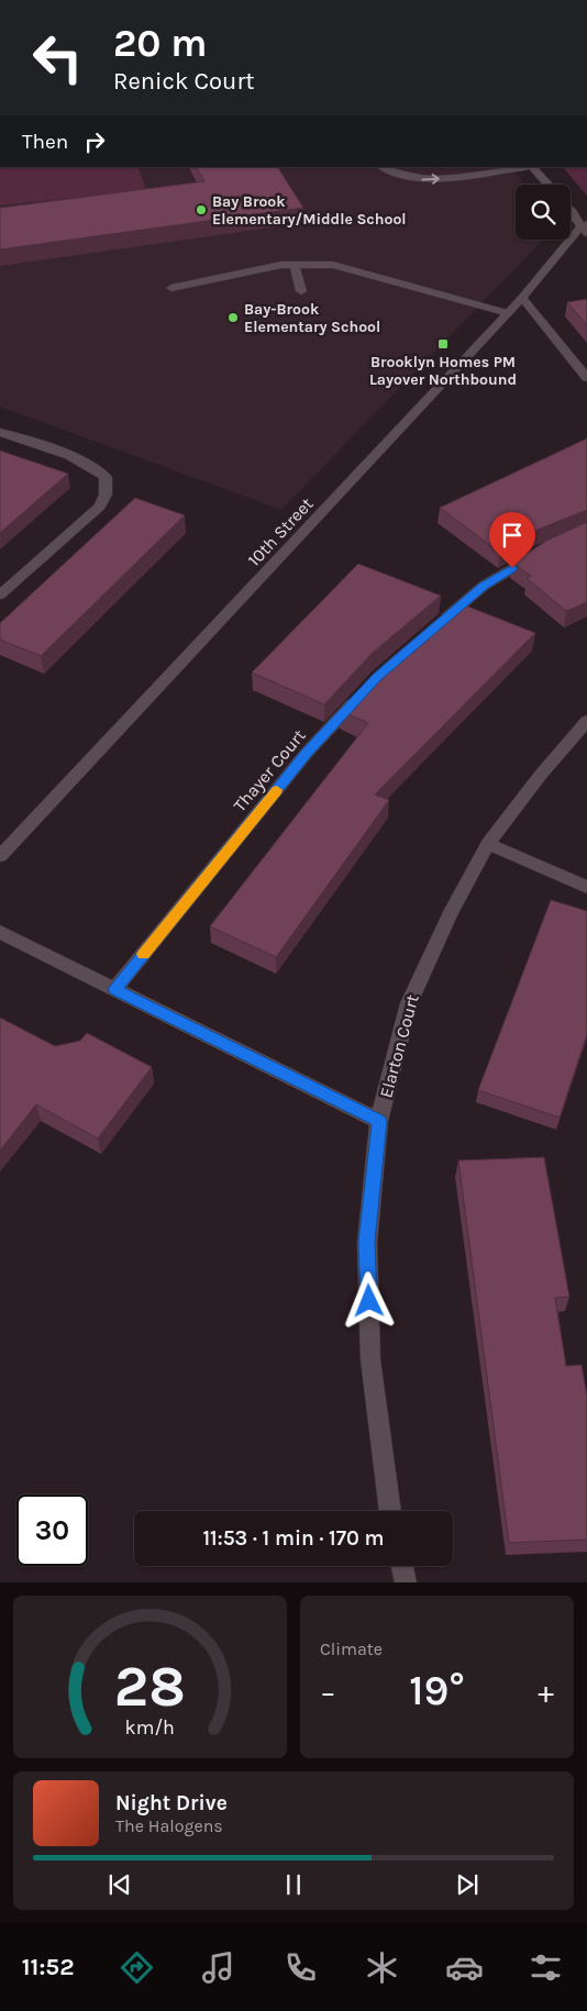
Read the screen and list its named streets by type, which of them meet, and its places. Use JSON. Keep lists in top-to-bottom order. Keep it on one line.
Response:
{"streets":{"street":["10th Street","Thayer Court","Elarton Court"]},"places":{"other":["Bay Brook Elementary/Middle School","Bay-Brook Elementary School"],"transit":["Brooklyn Homes PM Layover Northbound"]},"page":{"turn":["20 m","Renick Court"],"then":"Then","limit":"30","trip":"11:53 · 1 min · 170 m","tile":"Climate","heat":["−","19°","+"],"song":["Night Drive","The Halogens"],"tabs":"11:52","gauge":["28","km/h"]}}
